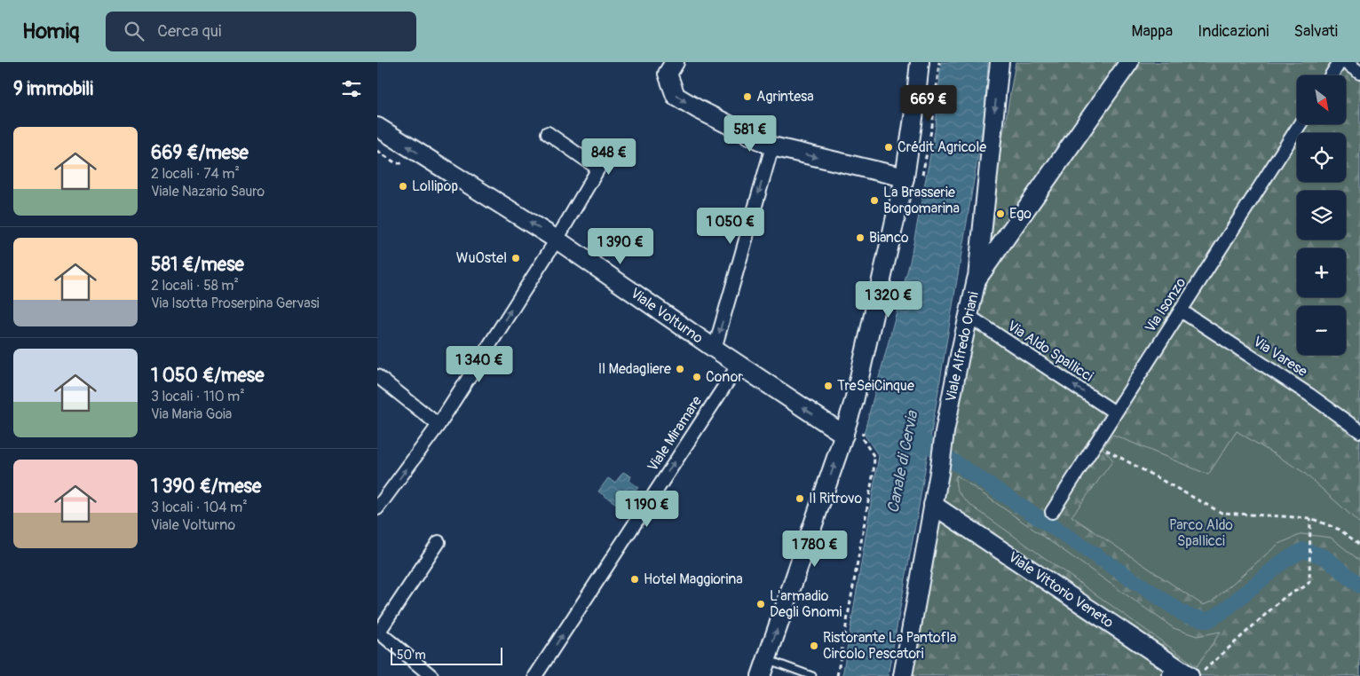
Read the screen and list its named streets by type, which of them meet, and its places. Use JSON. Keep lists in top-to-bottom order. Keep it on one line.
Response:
{"streets":{"street":["Via Isonzo","Viale Volturno","Viale Alfredo Oriani","Via Aldo Spallicci","Via Varese","Viale Miramare","Viale Vittorio Veneto"]},"crossings":[["Via Isonzo","Via Aldo Spallicci"],["Via Isonzo","Via Varese"],["Viale Volturno","Viale Miramare"],["Viale Alfredo Oriani","Via Aldo Spallicci"],["Viale Alfredo Oriani","Viale Vittorio Veneto"]],"one_way":["Viale Volturno","Via Aldo Spallicci","Viale Miramare"],"water":["Canale di Cervia"],"parks":["Parco Aldo Spallicci"],"places":["Agrintesa","Crédit Agricole","Lollipop","La Brasserie Borgomarina","Ego","Bianco","WuOstel","Il Medagliere","Conor","TreSeiCinque","Il Ritrovo","Hotel Maggiorina","L'armadio Degli Gnomi","Ristorante La Pantofla Circolo Pescatori"],"scale_bar":"50 m","north":"bottom right","page":{"header":"Homiq","search":"Cerca qui","nav":["Mappa","Indicazioni","Salvati"],"heading":"9 immobili","map_buttons":["+","−"],"price":["669 €","581 €","848 €","1 050 €","1 390 €","1 320 €","1 340 €","1 190 €","1 780 €"],"list":[{"name":"669 €/mese","note":"2 locali · 74 m² · Viale Nazario Sauro"},{"name":"581 €/mese","note":"2 locali · 58 m² · Via Isotta Proserpina Gervasi"},{"name":"1 050 €/mese","note":"3 locali · 110 m² · Via Maria Goia"},{"name":"1 390 €/mese","note":"3 locali · 104 m² · Viale Volturno"}],"scale":"50 m"}}
